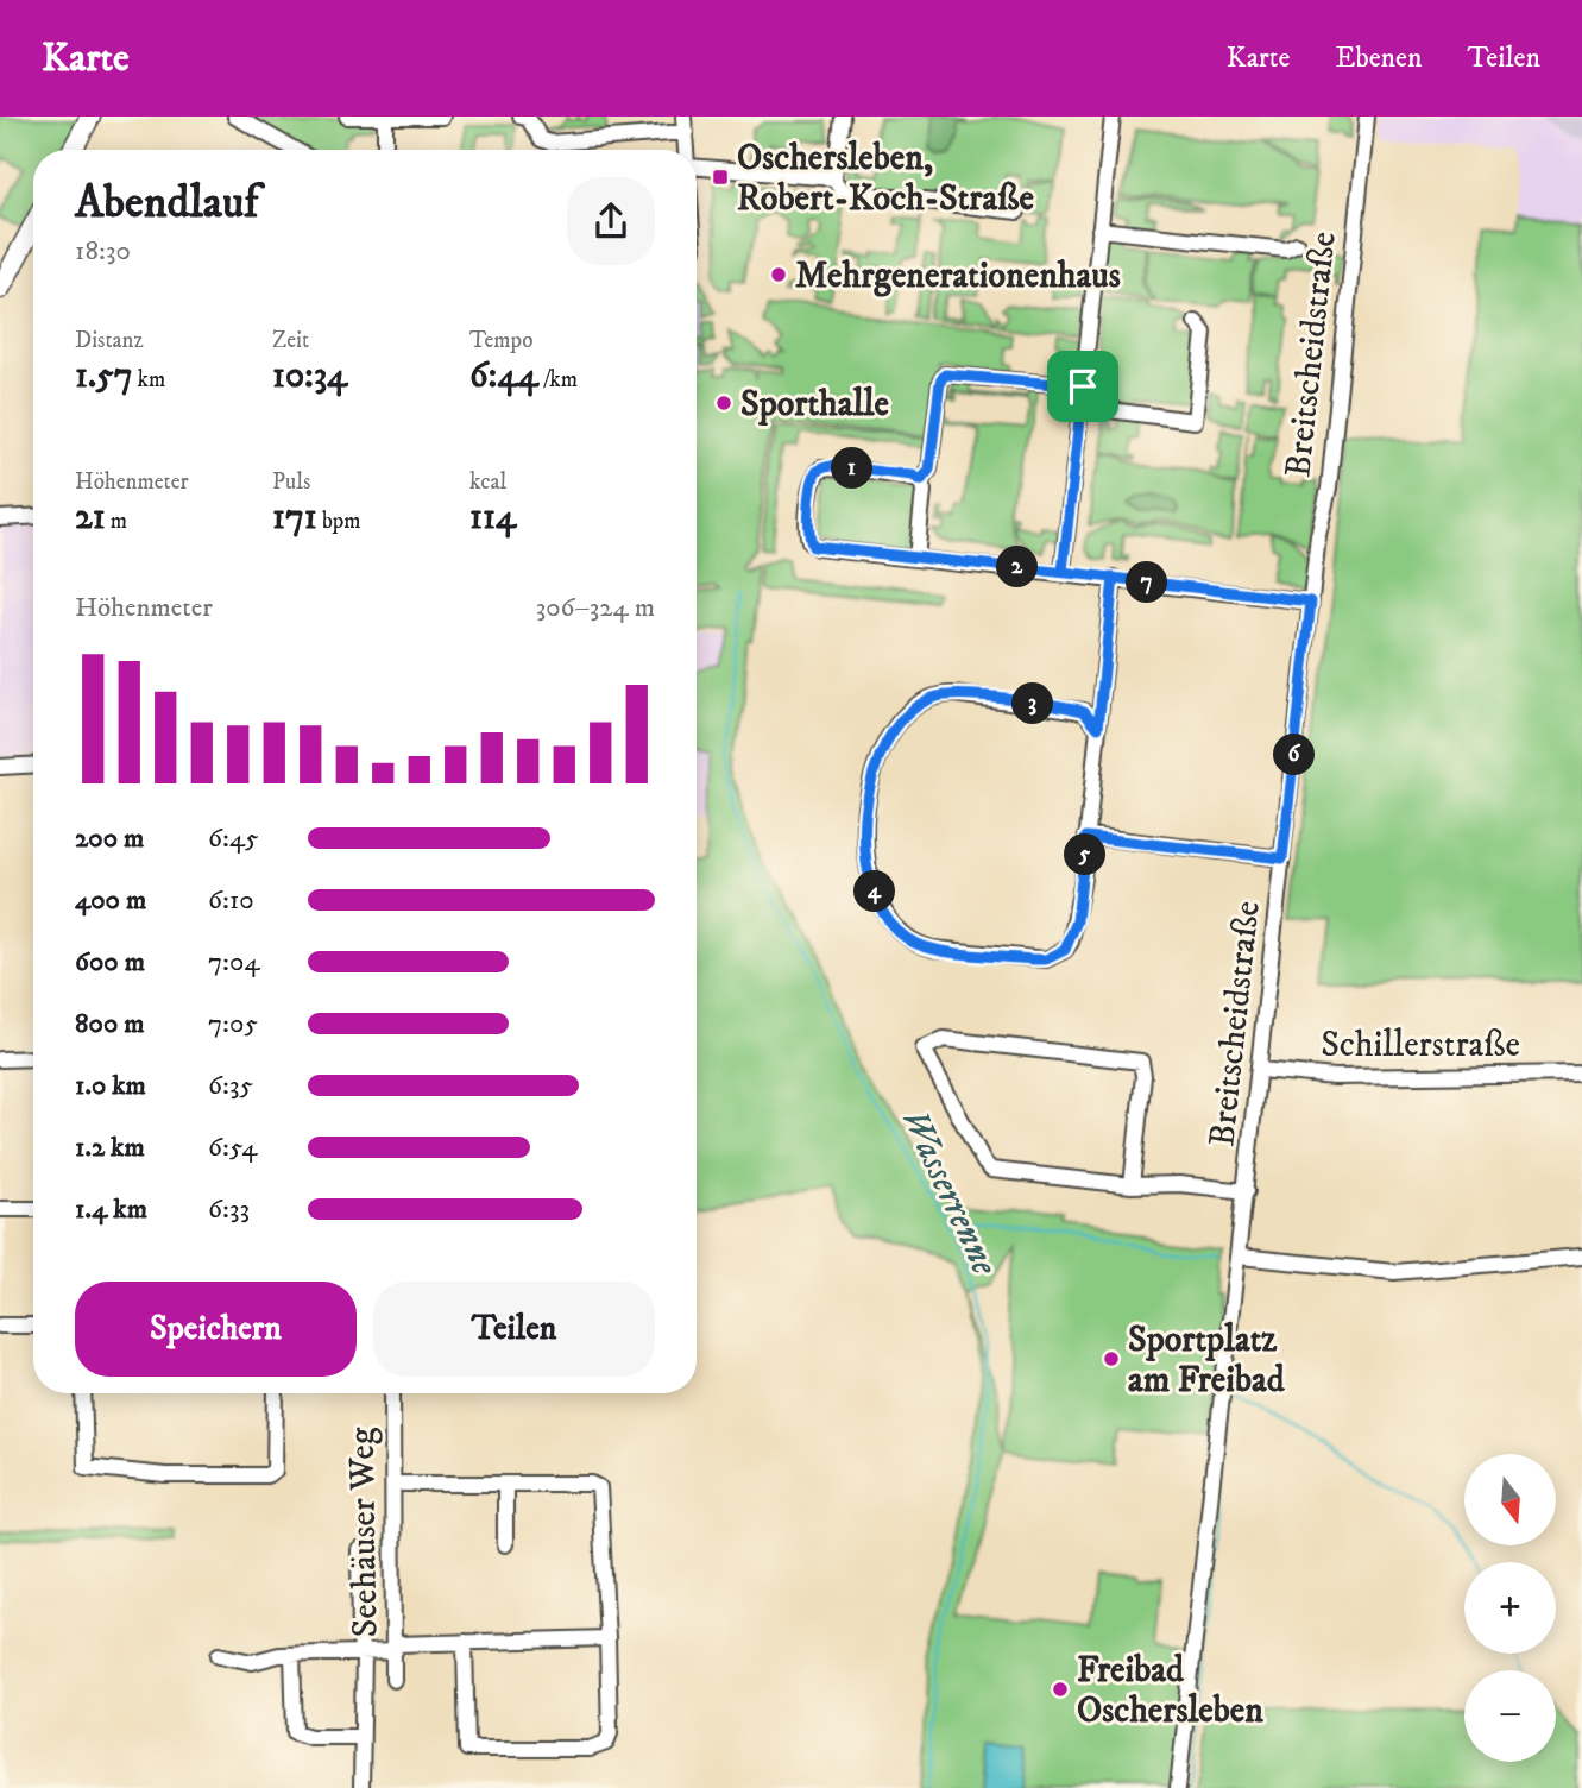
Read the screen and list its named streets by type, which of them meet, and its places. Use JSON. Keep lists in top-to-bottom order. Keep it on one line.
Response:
{"streets":{"street":["Breitscheidstraße","Schillerstraße","Seehäuser Weg"]},"crossings":[["Breitscheidstraße","Schillerstraße"]],"water":["Wasserrenne"],"places":{"transit":["Oschersleben, Robert-Koch-Straße"],"other":["Mehrgenerationenhaus","Sporthalle","Sportplatz am Freibad","Freibad Oschersleben"]},"north":"bottom","page":{"header":"Karte","nav":["Karte","Ebenen","Teilen"],"heading":["Abendlauf","18:30"],"stats":[["Distanz","1.57 km"],["Zeit","10:34"],["Tempo","6:44 /km"],["Höhenmeter","21 m"],["Puls","171 bpm"],["kcal","114"]],"pins":["1","2","7","3","6","5","4"],"chart":["Höhenmeter","306–324 m"],"list":[{"name":"200 m","note":"6:45"},{"name":"400 m","note":"6:10"},{"name":"600 m","note":"7:04"},{"name":"800 m","note":"7:05"},{"name":"1.0 km","note":"6:35"},{"name":"1.2 km","note":"6:54"},{"name":"1.4 km","note":"6:33"}],"buttons":["Speichern","Teilen"],"map_buttons":["+","−"]}}
